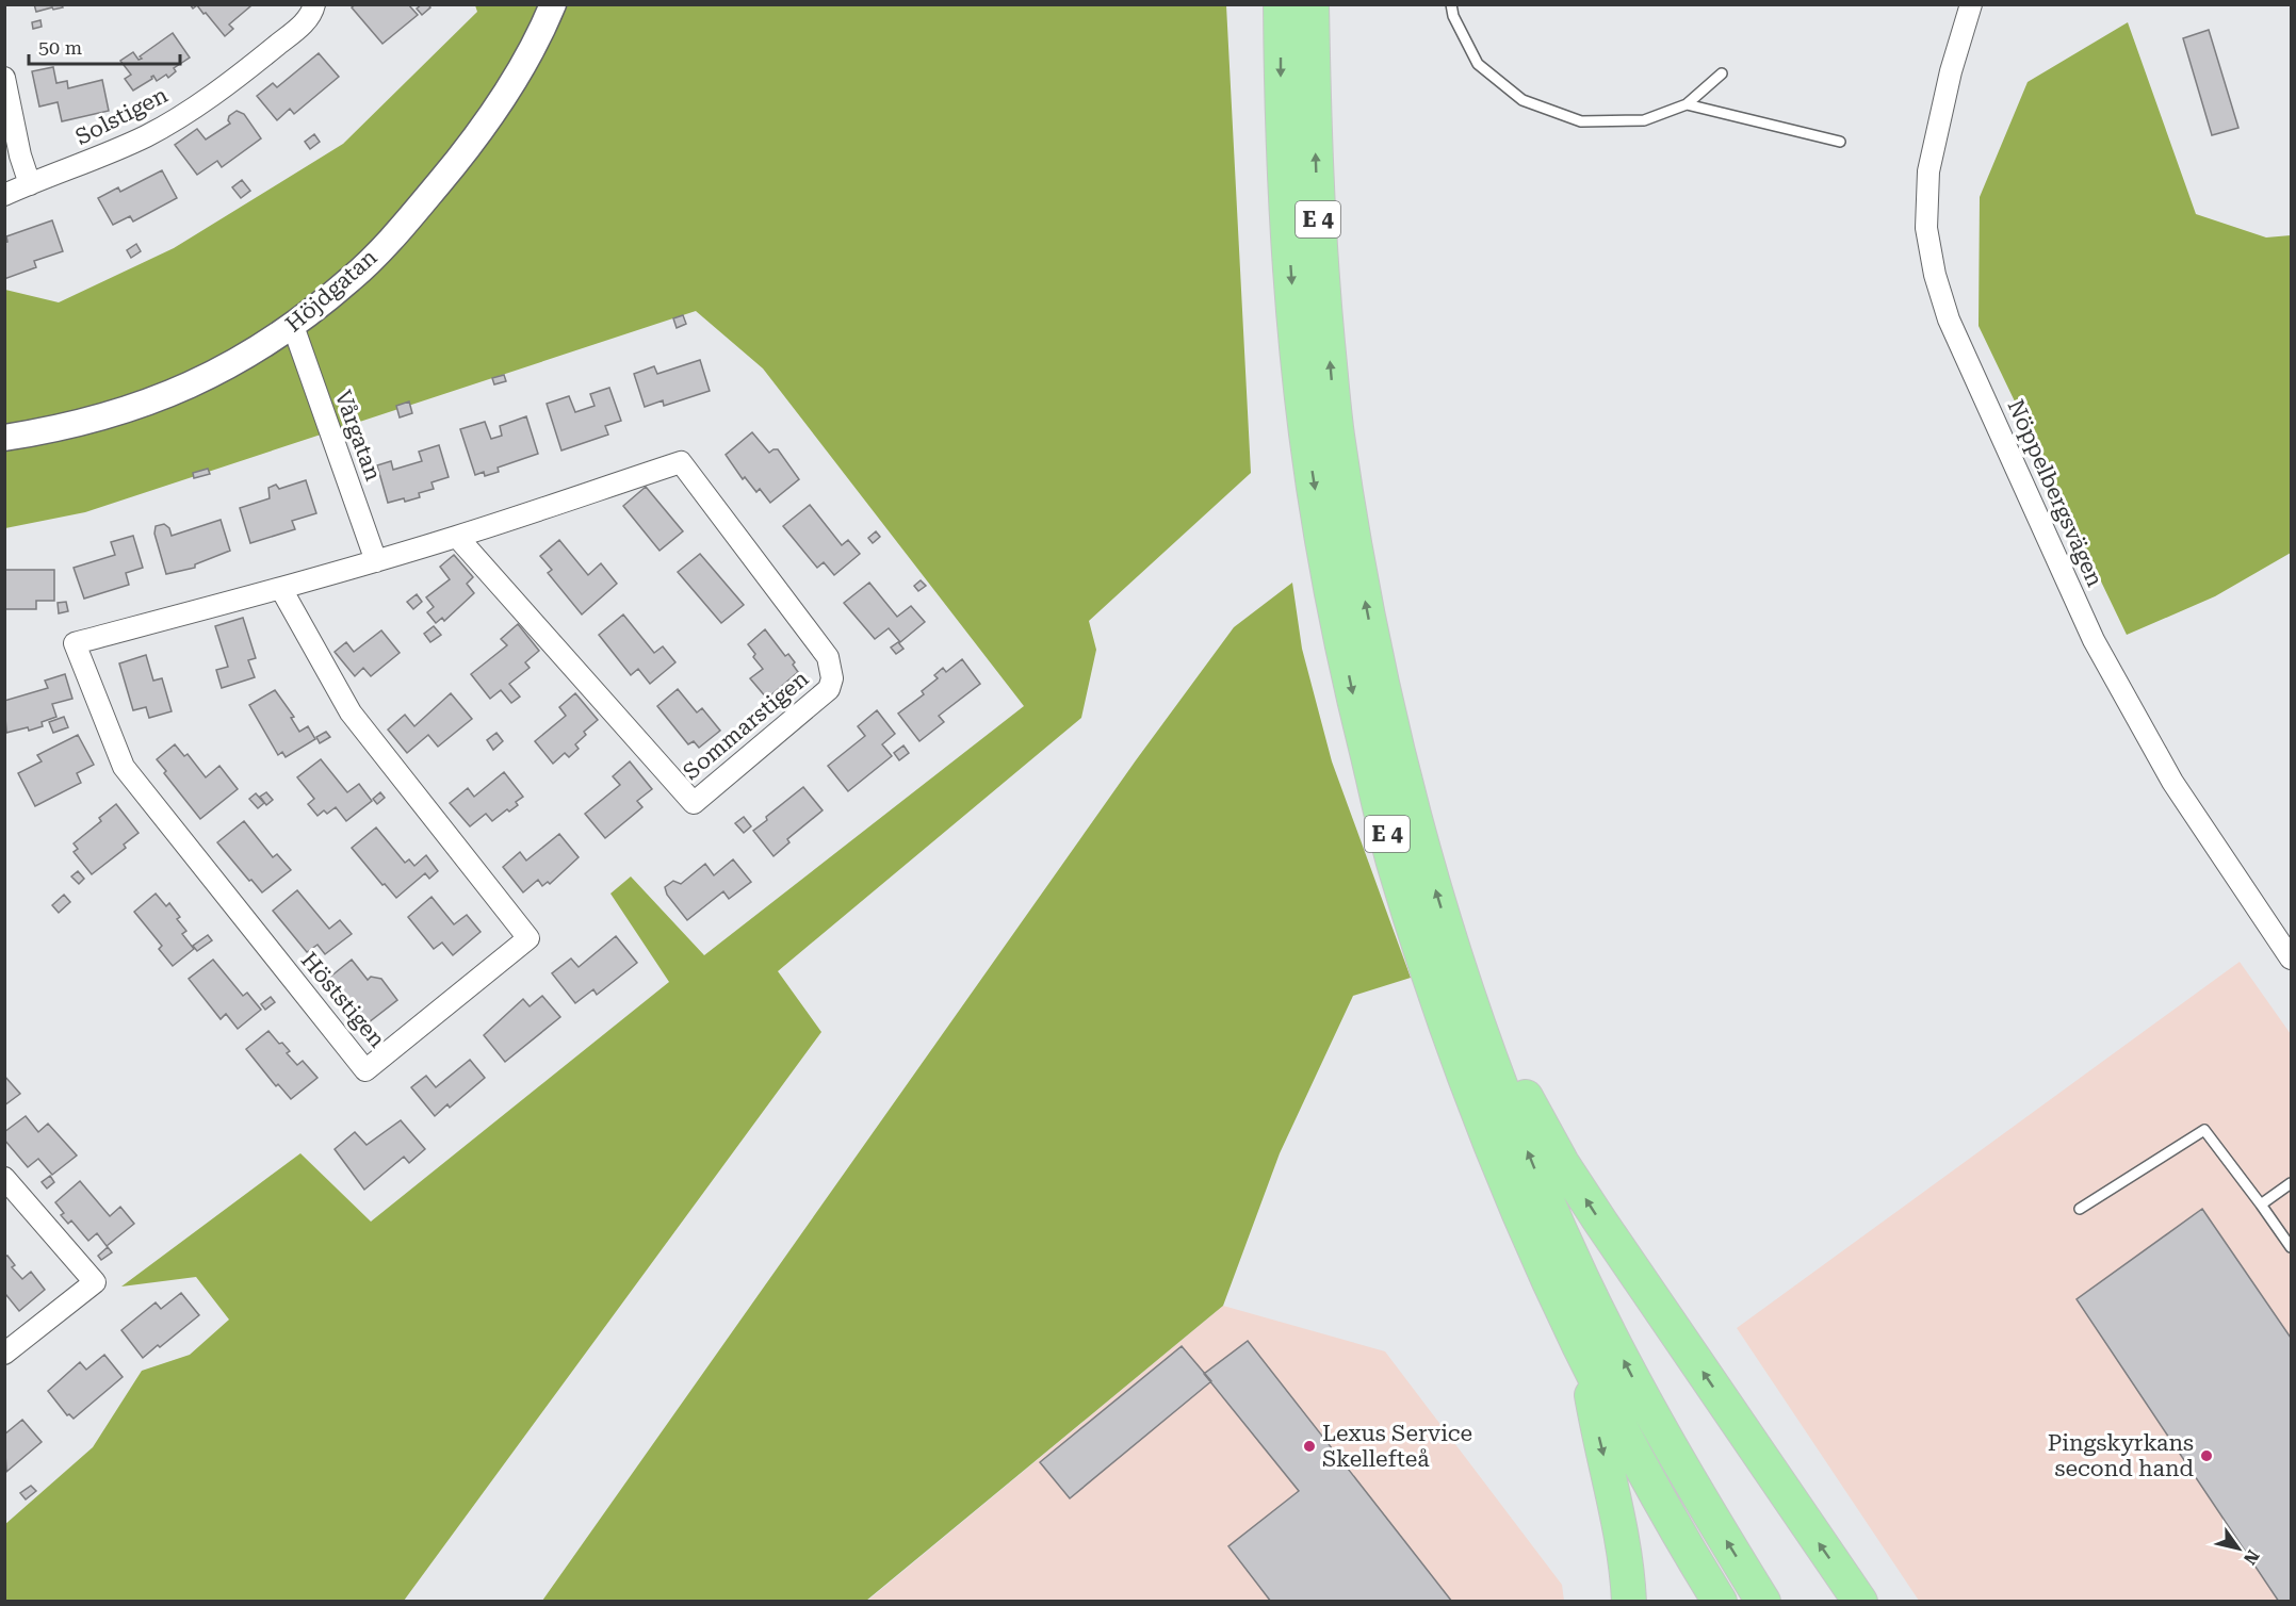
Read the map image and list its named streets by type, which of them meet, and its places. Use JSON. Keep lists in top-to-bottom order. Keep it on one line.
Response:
{"streets":{"highway":["E 4"],"street":["Solstigen","Höjdgatan","Vårgatan","Nöppelbergsvägen","Sommarstigen","Höststigen"]},"crossings":[["Höjdgatan","Vårgatan"],["Vårgatan","Sommarstigen"],["Vårgatan","Höststigen"],["Sommarstigen","Höststigen"]],"places":["Lexus Service Skellefteå","Pingskyrkans second hand"],"scale_bar":"50 m","north":"bottom right"}
